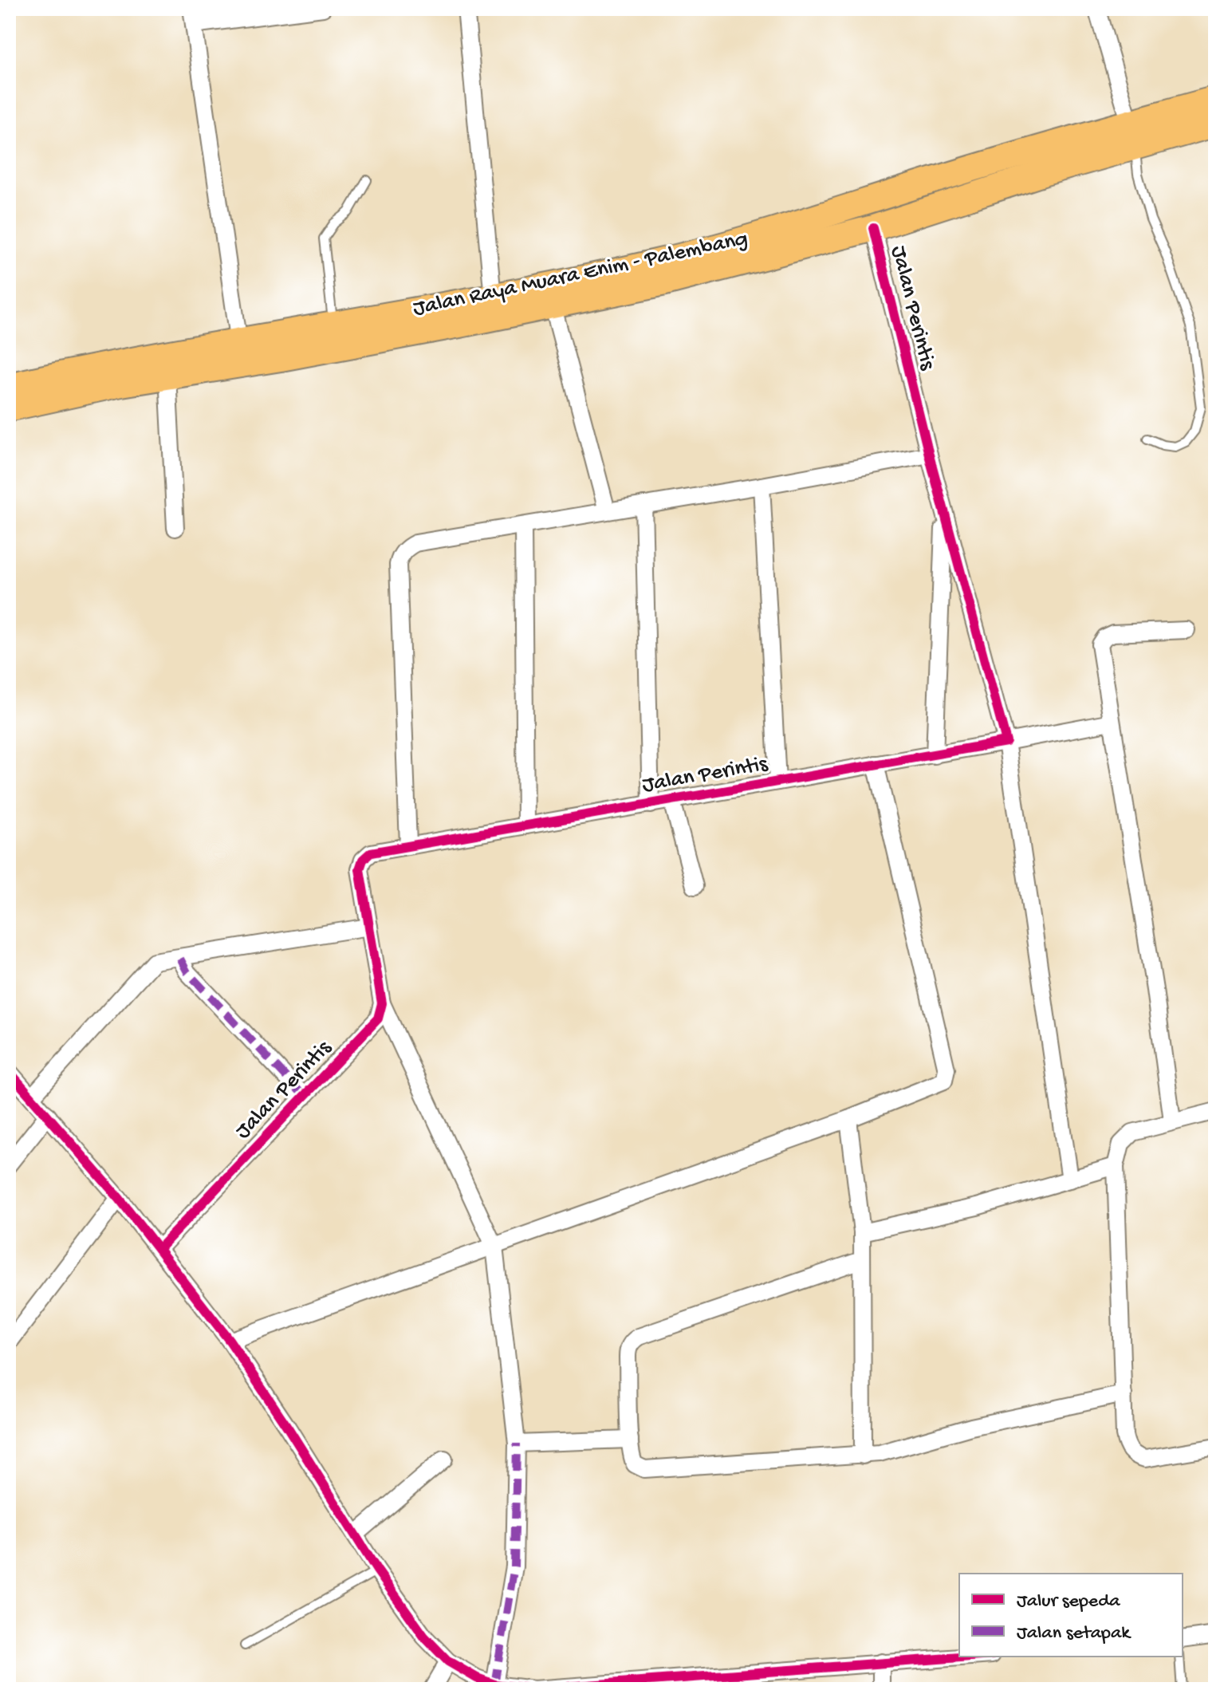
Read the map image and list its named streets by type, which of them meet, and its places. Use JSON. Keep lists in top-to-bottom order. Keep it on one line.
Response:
{"streets":{"main road":["Jalan Raya Muara Enim - Palembang"],"street":["Jalan Perintis"]},"crossings":[["Jalan Raya Muara Enim - Palembang","Jalan Perintis"]],"legend":["Jalur sepeda","Jalan setapak"]}
